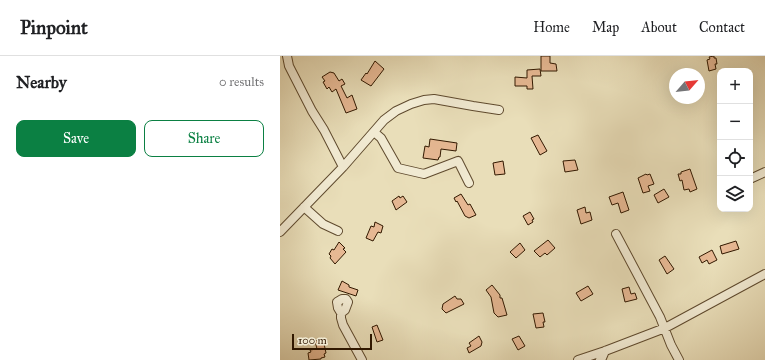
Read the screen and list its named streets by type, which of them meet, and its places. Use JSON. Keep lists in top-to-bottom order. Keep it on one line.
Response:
{"scale_bar":"100 m","north":"top right","page":{"header":"Pinpoint","nav":["Home","Map","About","Contact"],"heading":["Nearby","0 results"],"map_buttons":["+","−"],"buttons":["Save","Share"],"scale":"100 m"}}
